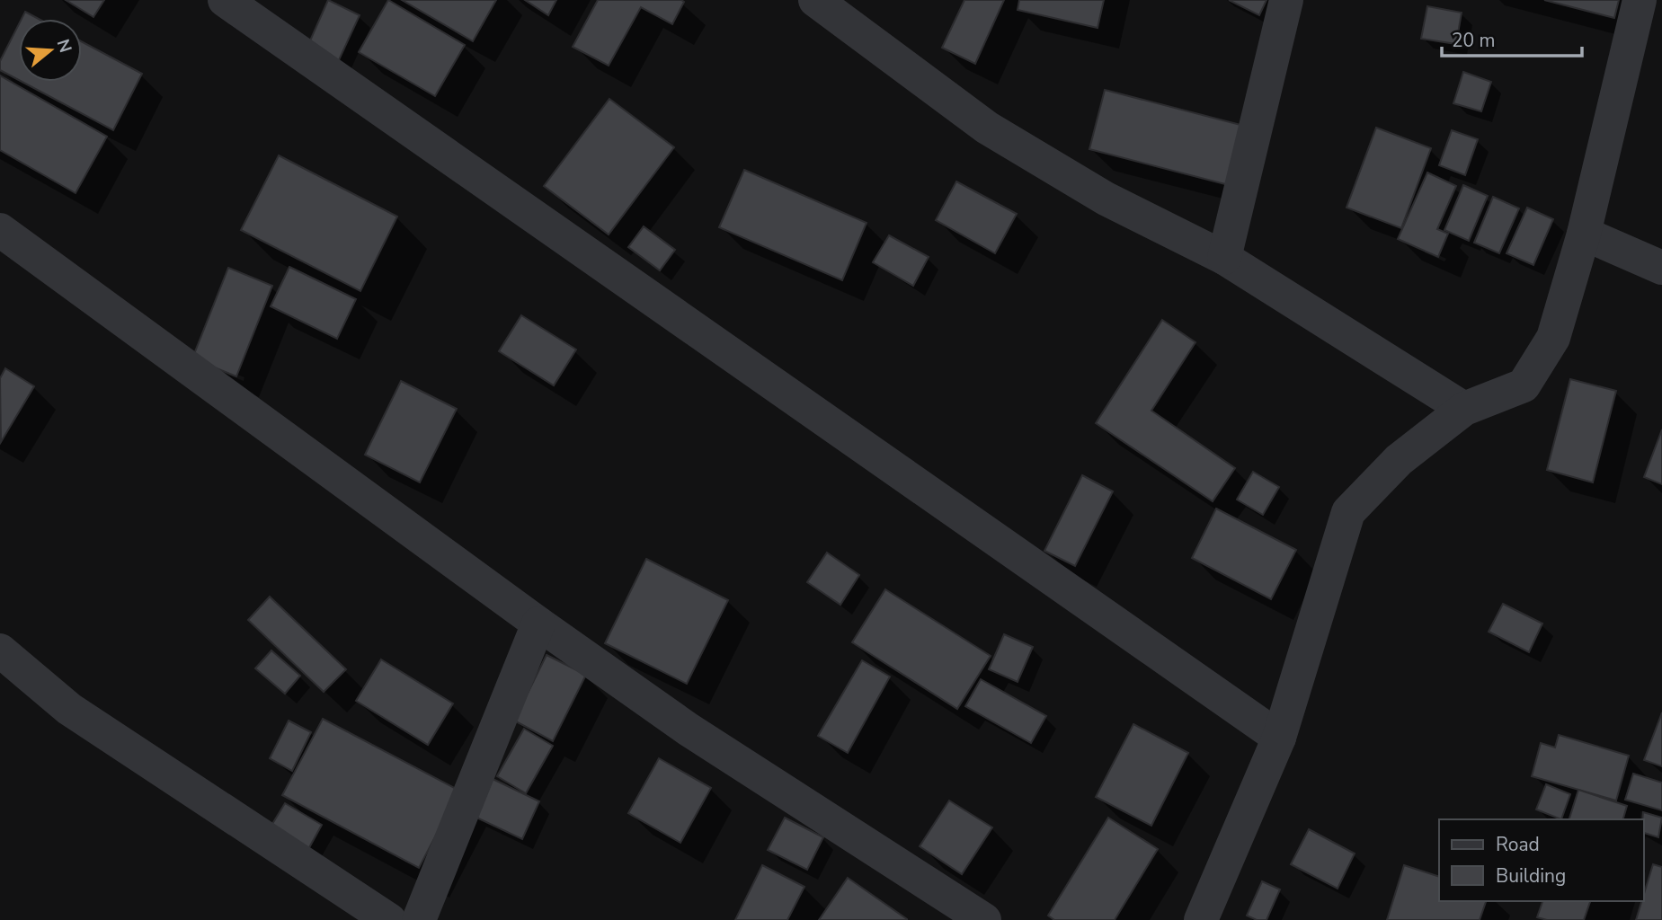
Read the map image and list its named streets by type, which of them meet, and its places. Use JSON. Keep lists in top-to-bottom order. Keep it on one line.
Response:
{"legend":["Road","Building"],"scale_bar":"20 m","north":"right"}
